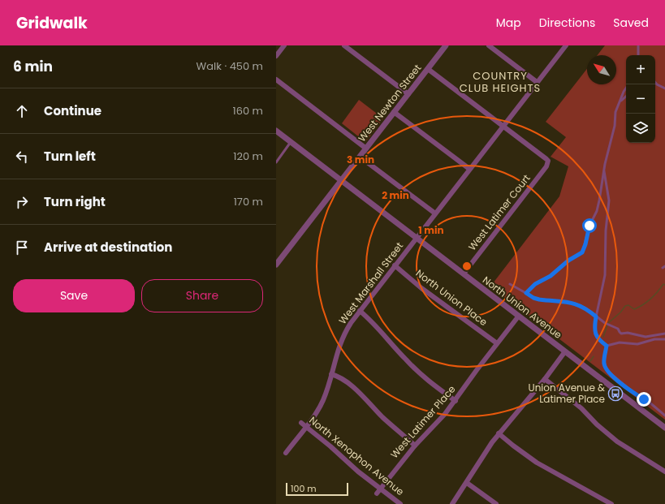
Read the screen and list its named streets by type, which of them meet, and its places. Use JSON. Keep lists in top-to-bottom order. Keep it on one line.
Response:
{"streets":{"street":["West Newton Street","West Latimer Court","West Marshall Street","North Union Place","North Union Avenue","West Latimer Place","North Xenophon Avenue"]},"crossings":[["West Newton Street","North Union Avenue"],["West Latimer Court","West Marshall Street"],["West Latimer Court","North Union Avenue"],["West Marshall Street","North Union Place"],["West Marshall Street","North Union Avenue"],["West Marshall Street","North Xenophon Avenue"],["North Union Place","West Latimer Place"],["North Union Avenue","West Latimer Place"],["West Latimer Place","North Xenophon Avenue"]],"districts":["COUNTRY CLUB HEIGHTS"],"places":{"bus stop":["Union Avenue & Latimer Place"]},"scale_bar":"100 m","north":"top left","page":{"header":"Gridwalk","nav":["Map","Directions","Saved"],"heading":["6 min","Walk · 450 m"],"map_buttons":["+","−"],"list":[["Continue","160 m"],["Turn left","120 m"],["Turn right","170 m"],"Arrive at destination"],"buttons":["Save","Share"],"scale":"100 m"},"rings":["3 min","2 min","1 min"]}
